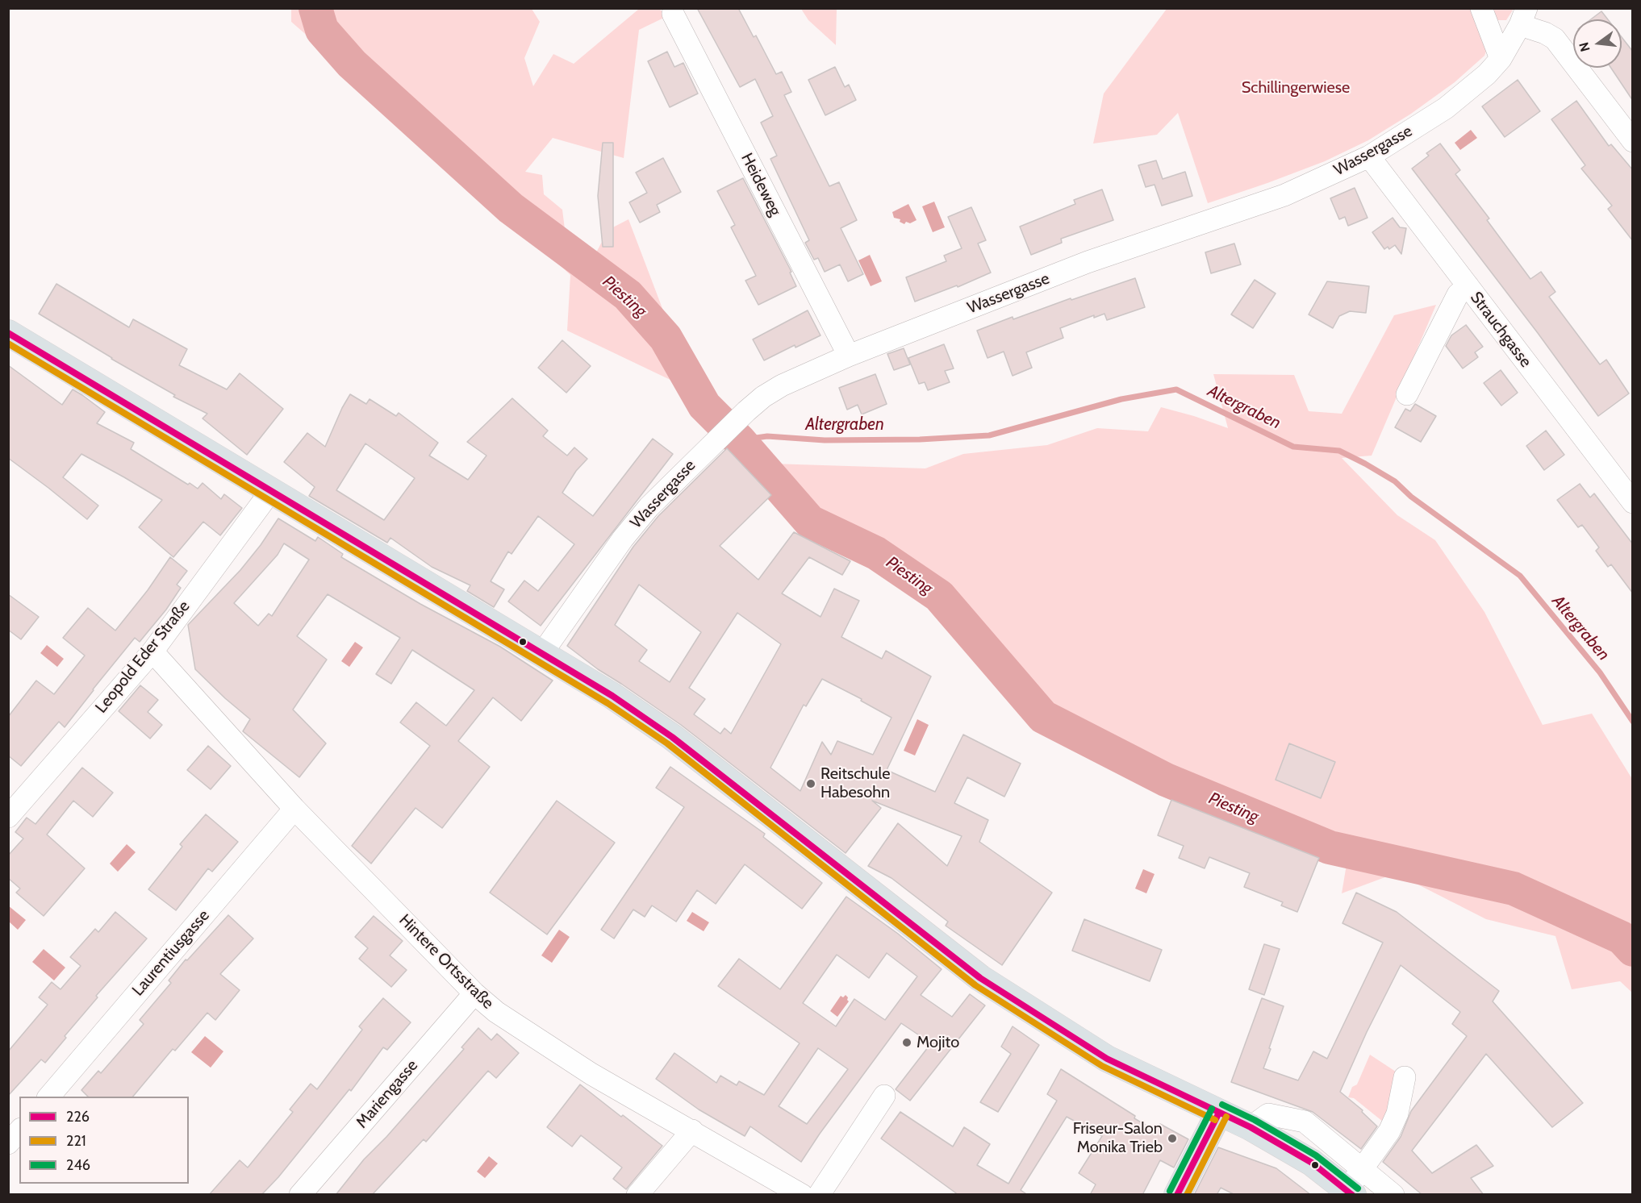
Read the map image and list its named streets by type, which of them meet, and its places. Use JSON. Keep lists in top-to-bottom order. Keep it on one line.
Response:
{"streets":{"street":["Wassergasse","Heideweg","Strauchgasse","Leopold Eder Straße","Laurentiusgasse","Hintere Ortsstraße","Mariengasse"]},"crossings":[["Wassergasse","Heideweg"],["Wassergasse","Strauchgasse"],["Leopold Eder Straße","Hintere Ortsstraße"],["Laurentiusgasse","Hintere Ortsstraße"],["Hintere Ortsstraße","Mariengasse"]],"water":["Piesting","Altergraben"],"parks":["Schillingerwiese"],"places":["Reitschule Habesohn","Mojito","Friseur-Salon Monika Trieb"],"lines":["transit line 226","transit line 221","transit line 246"],"legend":["226","221","246"],"north":"left"}
